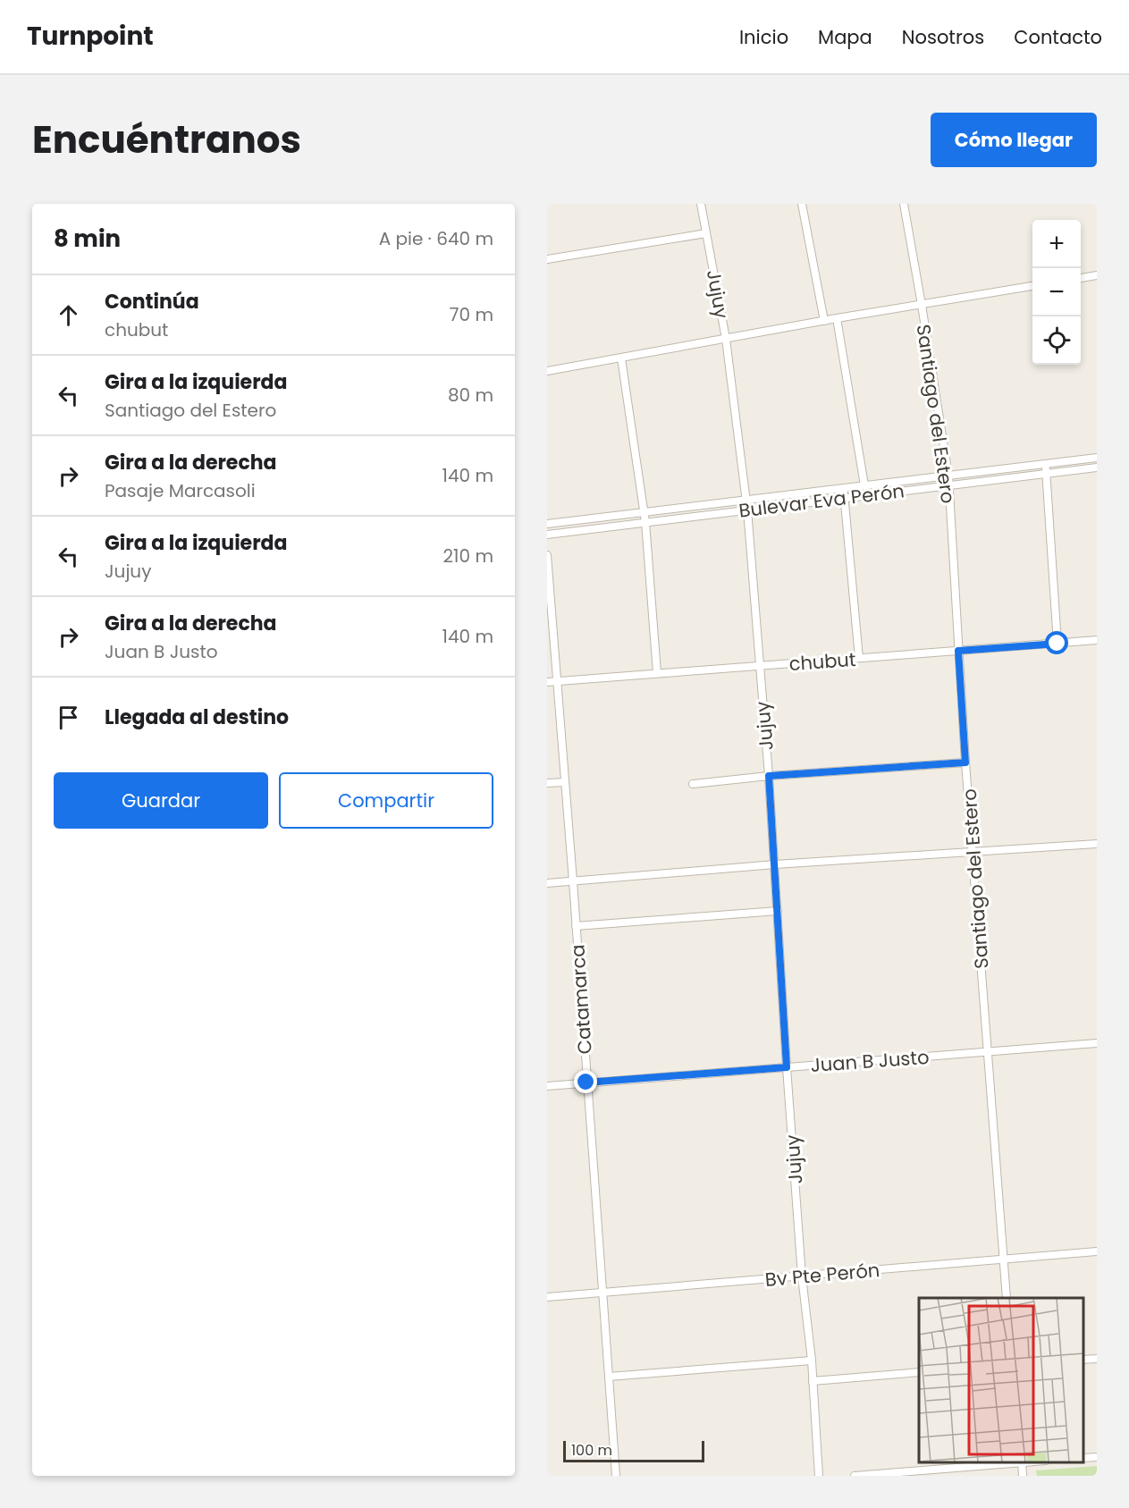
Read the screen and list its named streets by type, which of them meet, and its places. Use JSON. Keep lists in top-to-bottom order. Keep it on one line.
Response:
{"streets":{"street":["Jujuy","Santiago del Estero","Bulevar Eva Perón","chubut","Catamarca","Juan B Justo","Bv Pte Perón"]},"crossings":[["Jujuy","Bulevar Eva Perón"],["Jujuy","chubut"],["Jujuy","Juan B Justo"],["Jujuy","Bv Pte Perón"],["Santiago del Estero","Bulevar Eva Perón"],["Santiago del Estero","chubut"],["Santiago del Estero","Juan B Justo"],["Santiago del Estero","Bv Pte Perón"],["chubut","Catamarca"],["Catamarca","Juan B Justo"],["Catamarca","Bv Pte Perón"]],"scale_bar":"100 m","page":{"header":"Turnpoint","nav":["Inicio","Mapa","Nosotros","Contacto"],"title":"Encuéntranos","buttons":["Cómo llegar",["Guardar","Compartir"]],"heading":["8 min","A pie · 640 m"],"map_buttons":["+","−"],"list":[["Continúa","chubut","70 m"],["Gira a la izquierda","Santiago del Estero","80 m"],["Gira a la derecha","Pasaje Marcasoli","140 m"],["Gira a la izquierda","Jujuy","210 m"],["Gira a la derecha","Juan B Justo","140 m"],"Llegada al destino"],"scale":"100 m"}}
